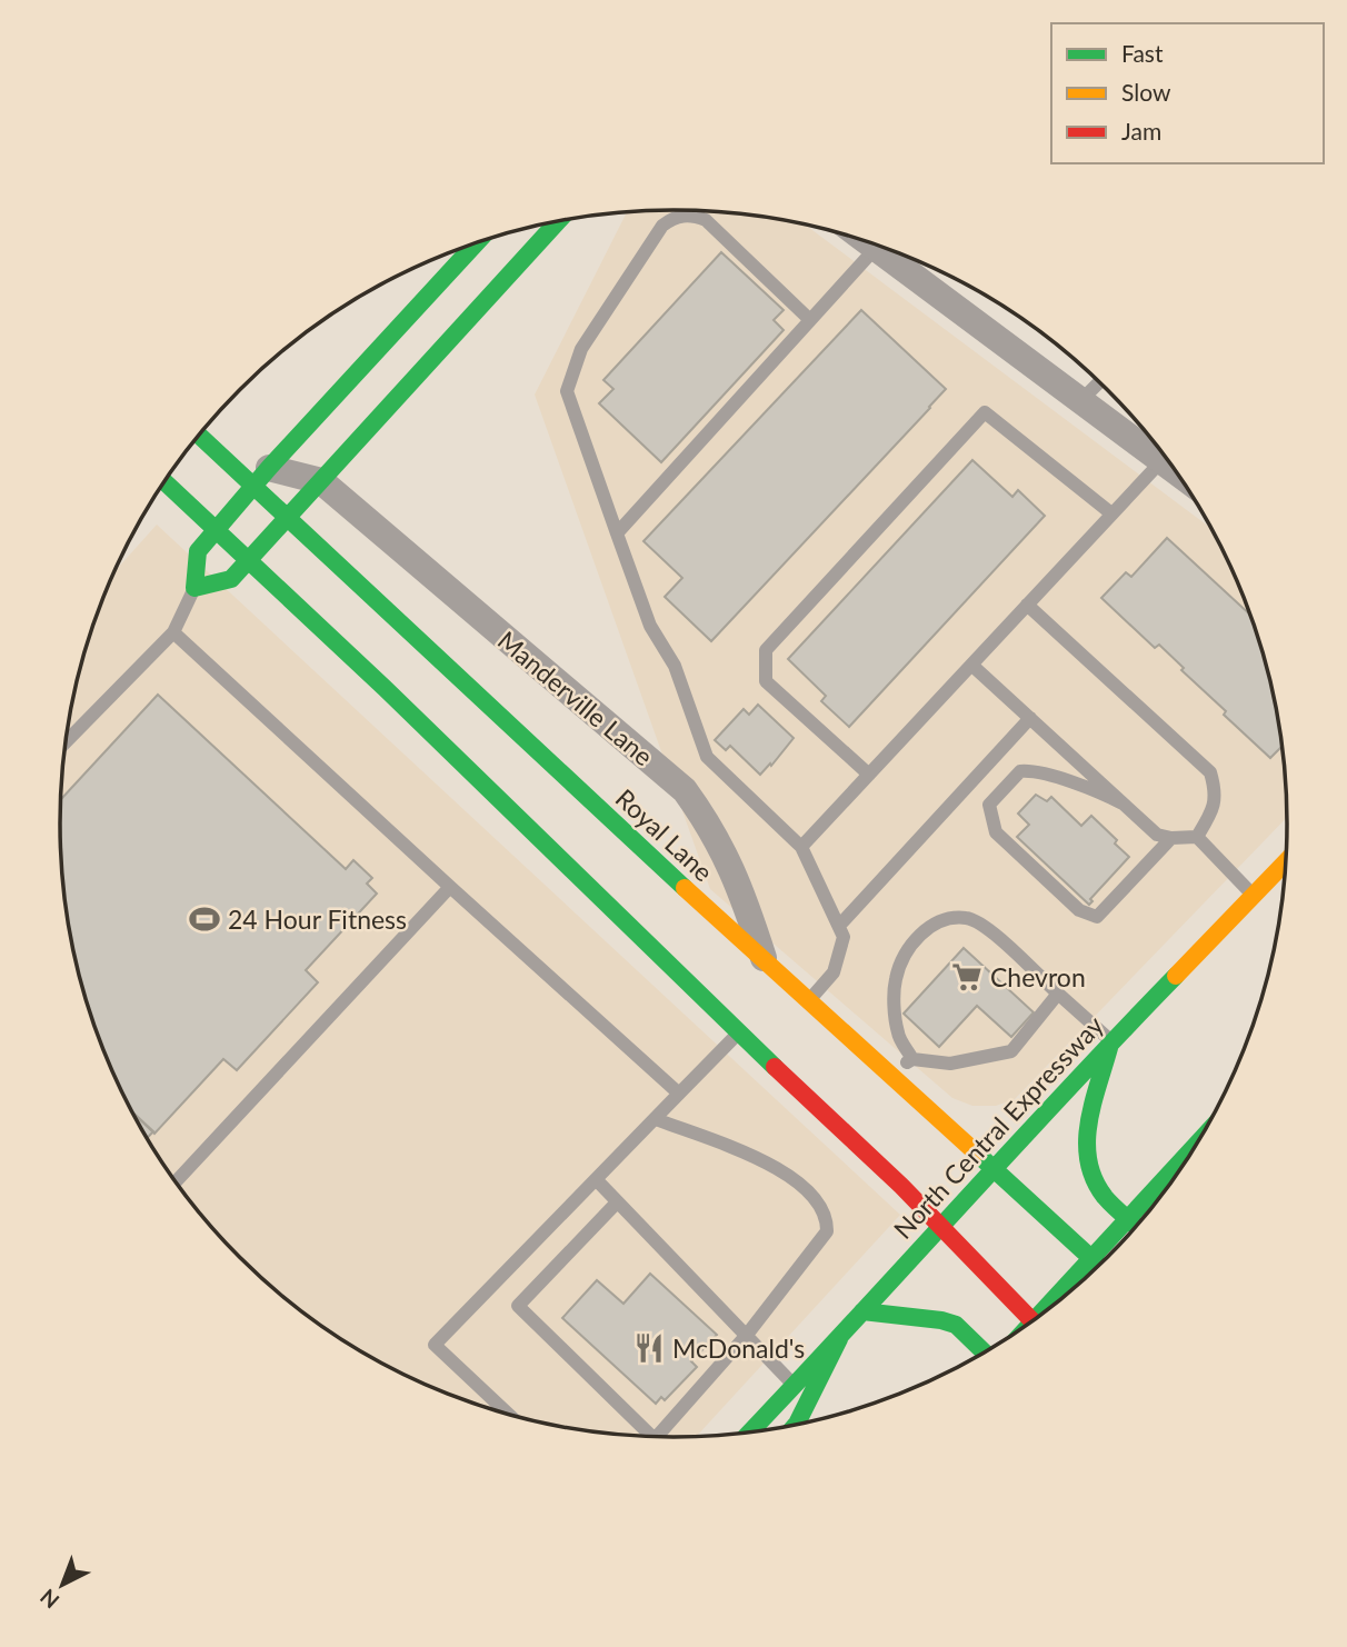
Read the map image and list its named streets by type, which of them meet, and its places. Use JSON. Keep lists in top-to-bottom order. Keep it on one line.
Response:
{"streets":{"main road":["Royal Lane","North Central Expressway"],"street":["Manderville Lane"]},"crossings":[["Manderville Lane","Royal Lane"],["Royal Lane","North Central Expressway"]],"places":{"sports":["24 Hour Fitness"],"supermarket":["Chevron"],"restaurant":["McDonald's"]},"legend":["Fast","Slow","Jam"],"north":"bottom left"}
